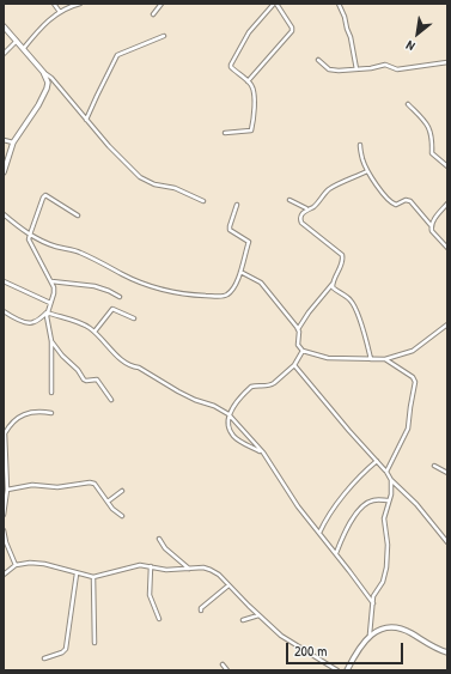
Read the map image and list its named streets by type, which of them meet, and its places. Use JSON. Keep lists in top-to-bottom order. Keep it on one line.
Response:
{"scale_bar":"200 m","north":"bottom left"}
